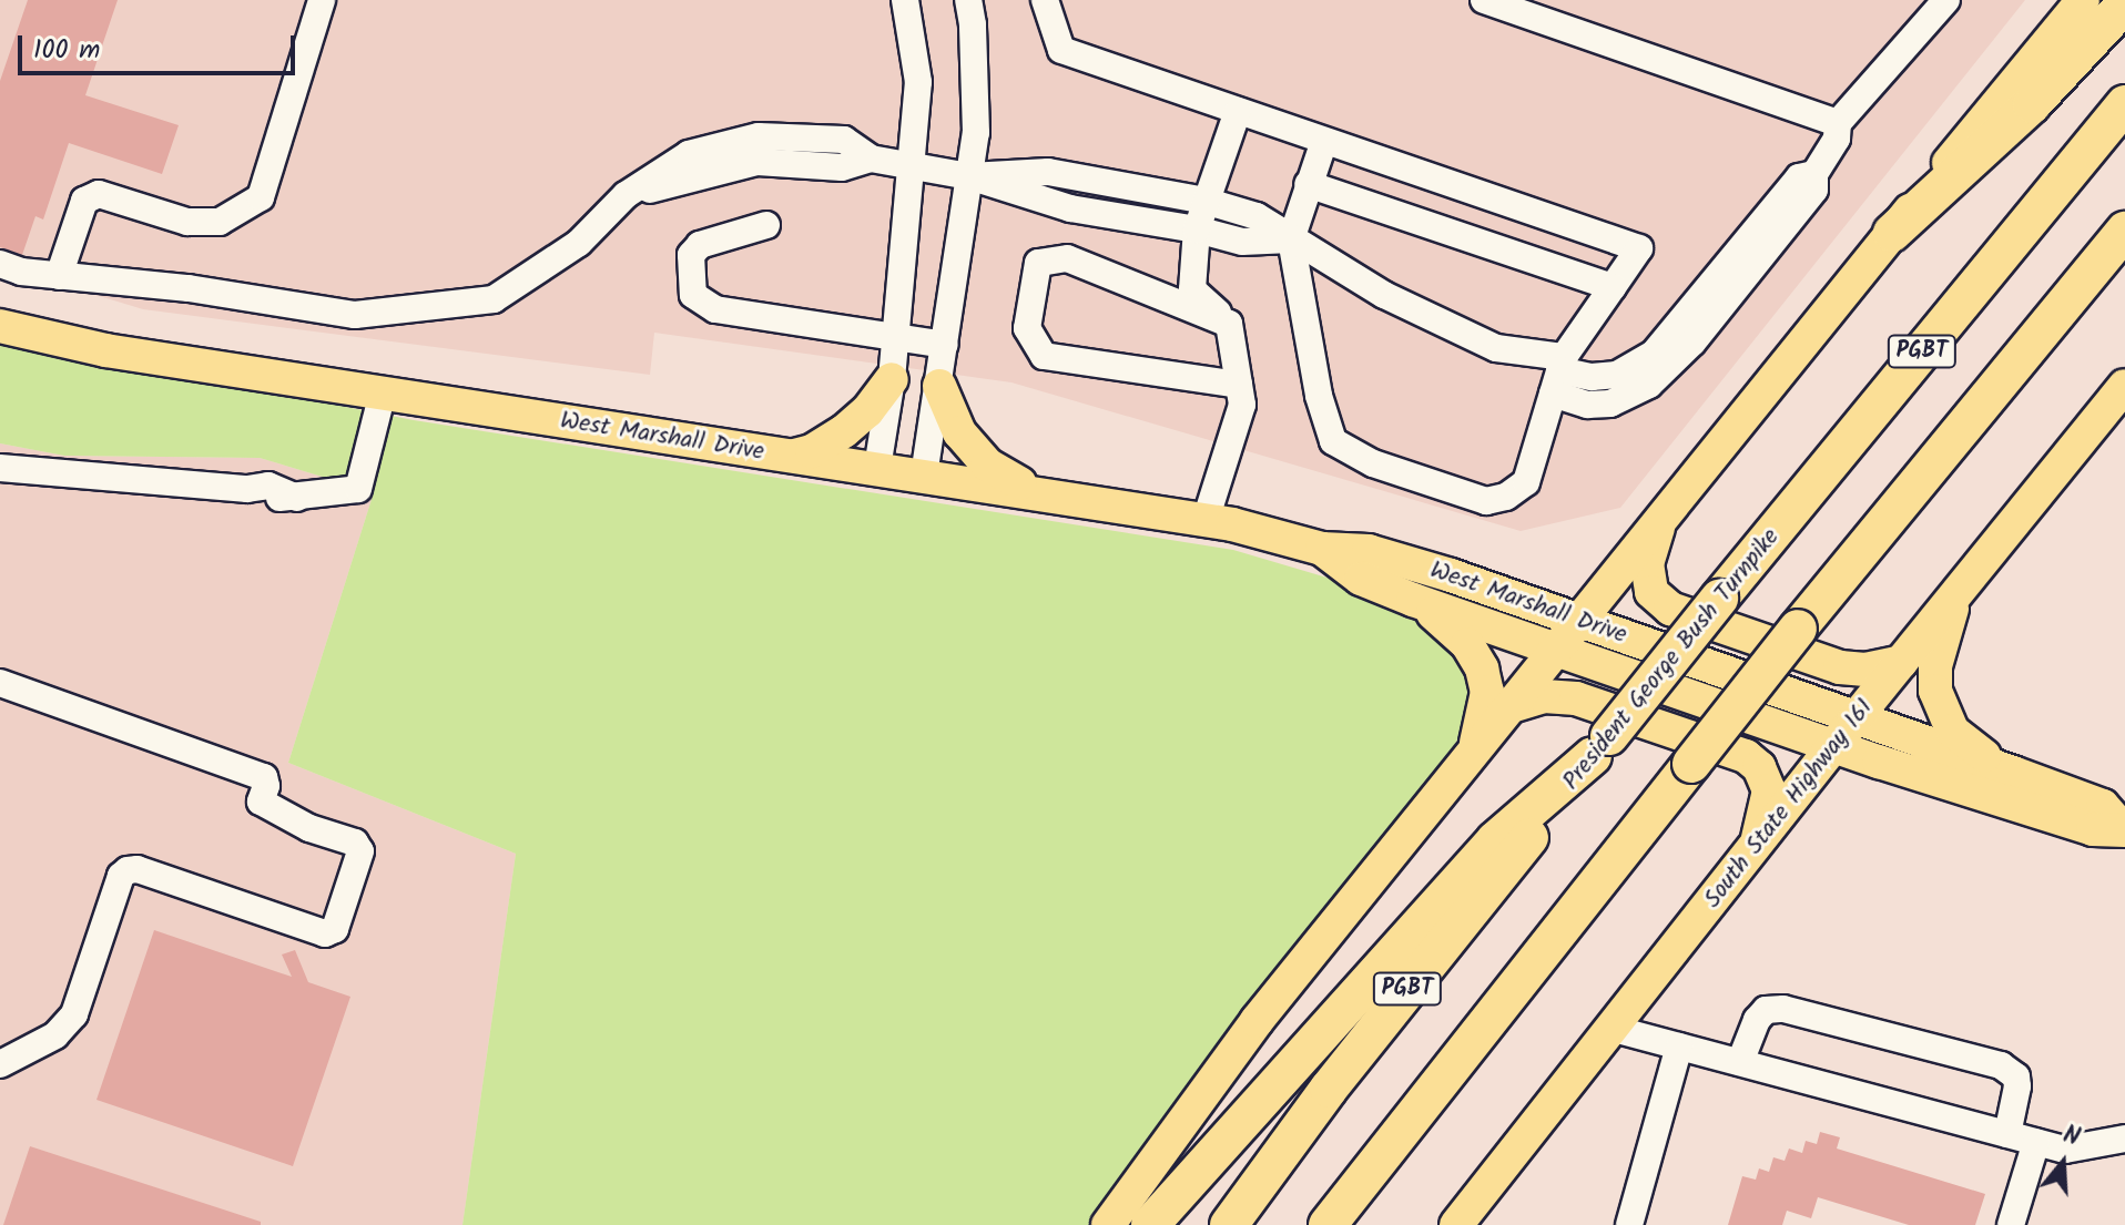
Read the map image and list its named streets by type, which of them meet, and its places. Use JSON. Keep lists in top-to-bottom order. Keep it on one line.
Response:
{"streets":{"highway":["PGBT","President George Bush Turnpike"],"main road":["West Marshall Drive","South State Highway 161"]},"crossings":[["West Marshall Drive","South State Highway 161"]],"scale_bar":"100 m","north":"top"}
